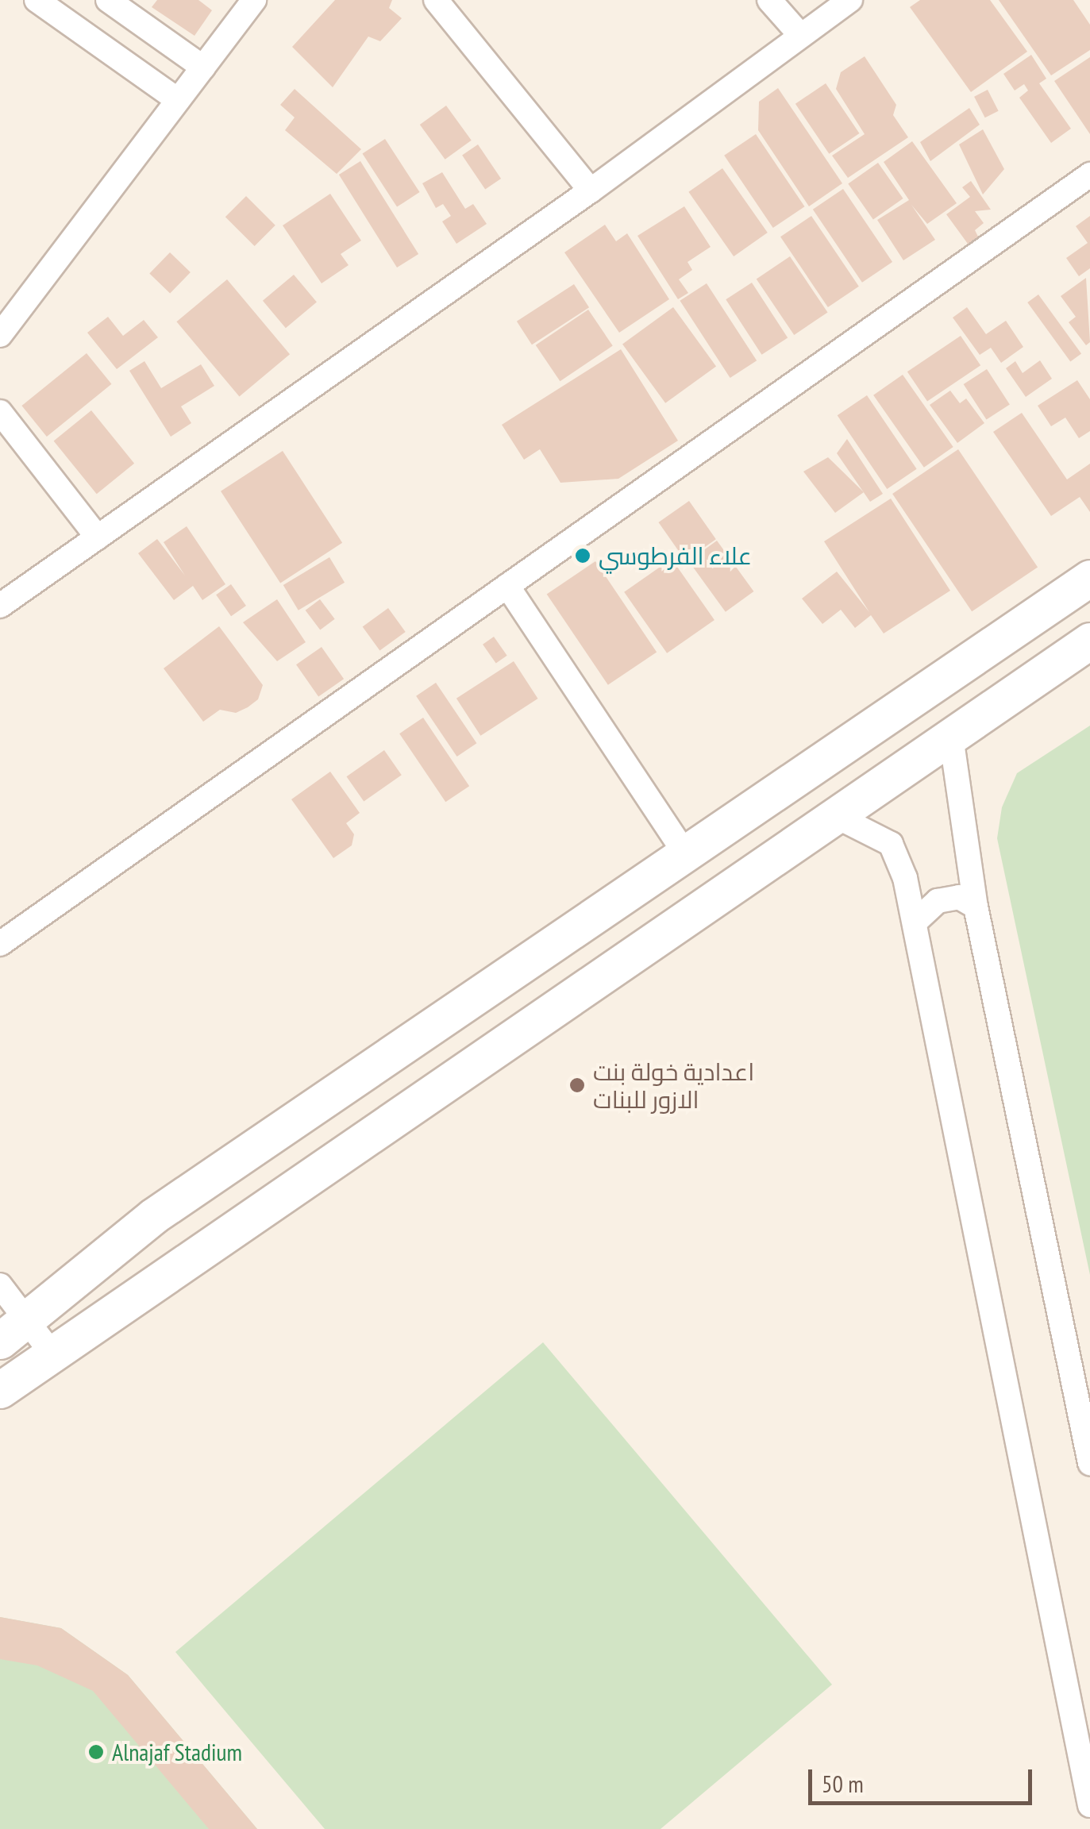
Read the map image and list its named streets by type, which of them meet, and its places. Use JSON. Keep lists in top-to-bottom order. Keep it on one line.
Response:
{"places":["علاء الفرطوسي","اعدادية خولة بنت الازور للبنات","Alnajaf Stadium"],"scale_bar":"50 m"}
